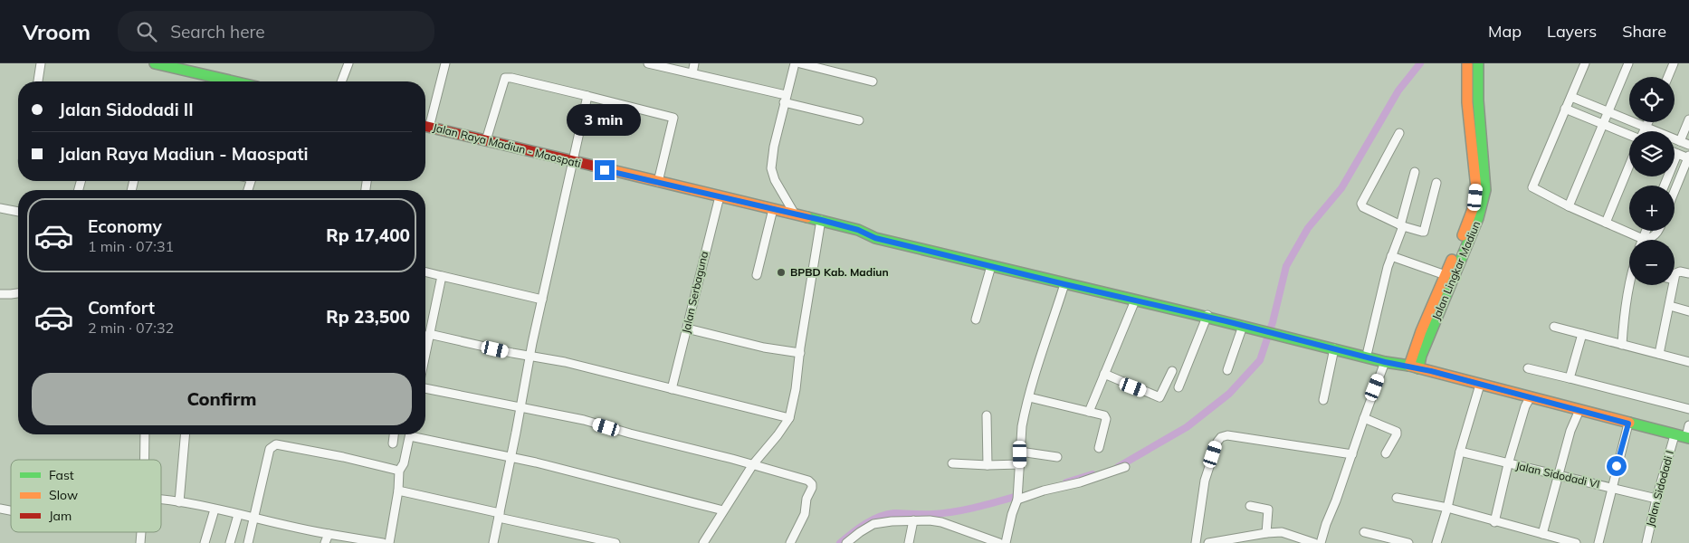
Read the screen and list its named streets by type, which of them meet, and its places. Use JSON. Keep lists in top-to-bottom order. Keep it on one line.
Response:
{"streets":{"main road":["Jalan Raya Madiun - Maospati","Jalan Lingkar Madiun"],"street":["Jalan Serbaguna","Jalan Sidodadi VI","Jalan Sidodadi I"]},"crossings":[["Jalan Raya Madiun - Maospati","Jalan Lingkar Madiun"],["Jalan Raya Madiun - Maospati","Jalan Serbaguna"],["Jalan Sidodadi VI","Jalan Sidodadi I"]],"places":["BPBD Kab. Madiun"],"legend":["Fast","Slow","Jam"],"page":{"header":"Vroom","search":"Search here","nav":["Map","Layers","Share"],"map_buttons":["+","−"],"banner":["Jalan Sidodadi II","Jalan Raya Madiun - Maospati"],"bubble":"3 min","list":[{"name":"Economy","note":"1 min · 07:31","value":"Rp 17,400"},{"name":"Comfort","note":"2 min · 07:32","value":"Rp 23,500"}],"buttons":"Confirm"}}
